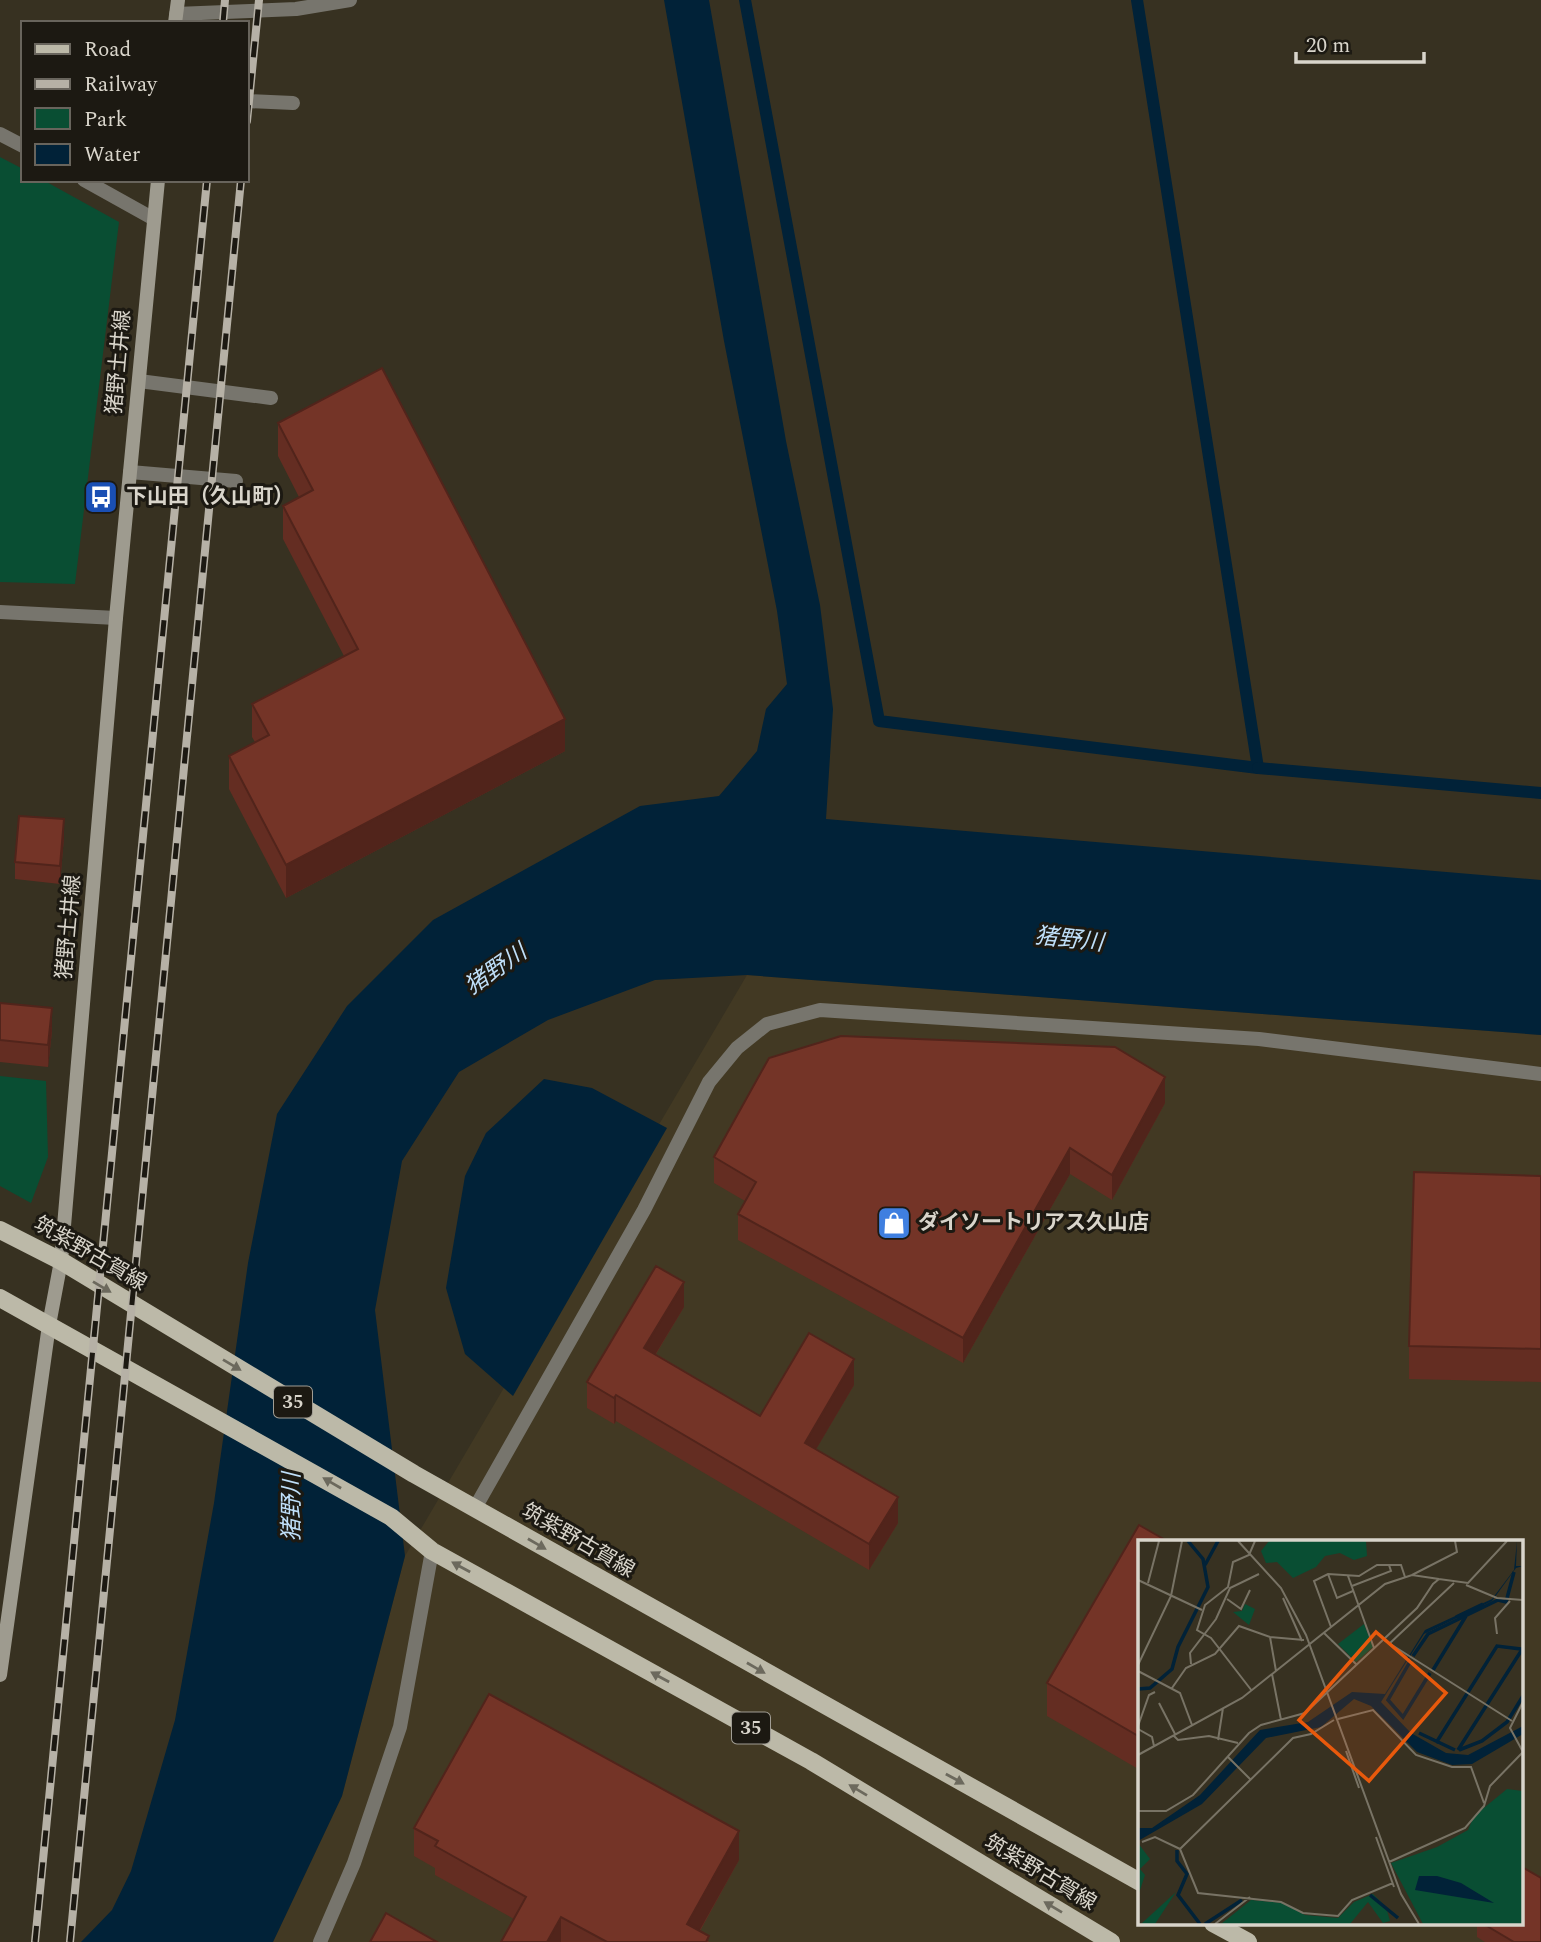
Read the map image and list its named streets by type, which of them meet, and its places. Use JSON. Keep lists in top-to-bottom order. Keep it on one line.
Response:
{"streets":{"main road":["猪野土井線","筑紫野古賀線","35"]},"crossings":[["猪野土井線","筑紫野古賀線"]],"water":["猪野川"],"places":{"bus stop":["下山田（久山町）"],"shop":["ダイソートリアス久山店"]},"legend":["Road","Railway","Park","Water"],"scale_bar":"20 m"}
